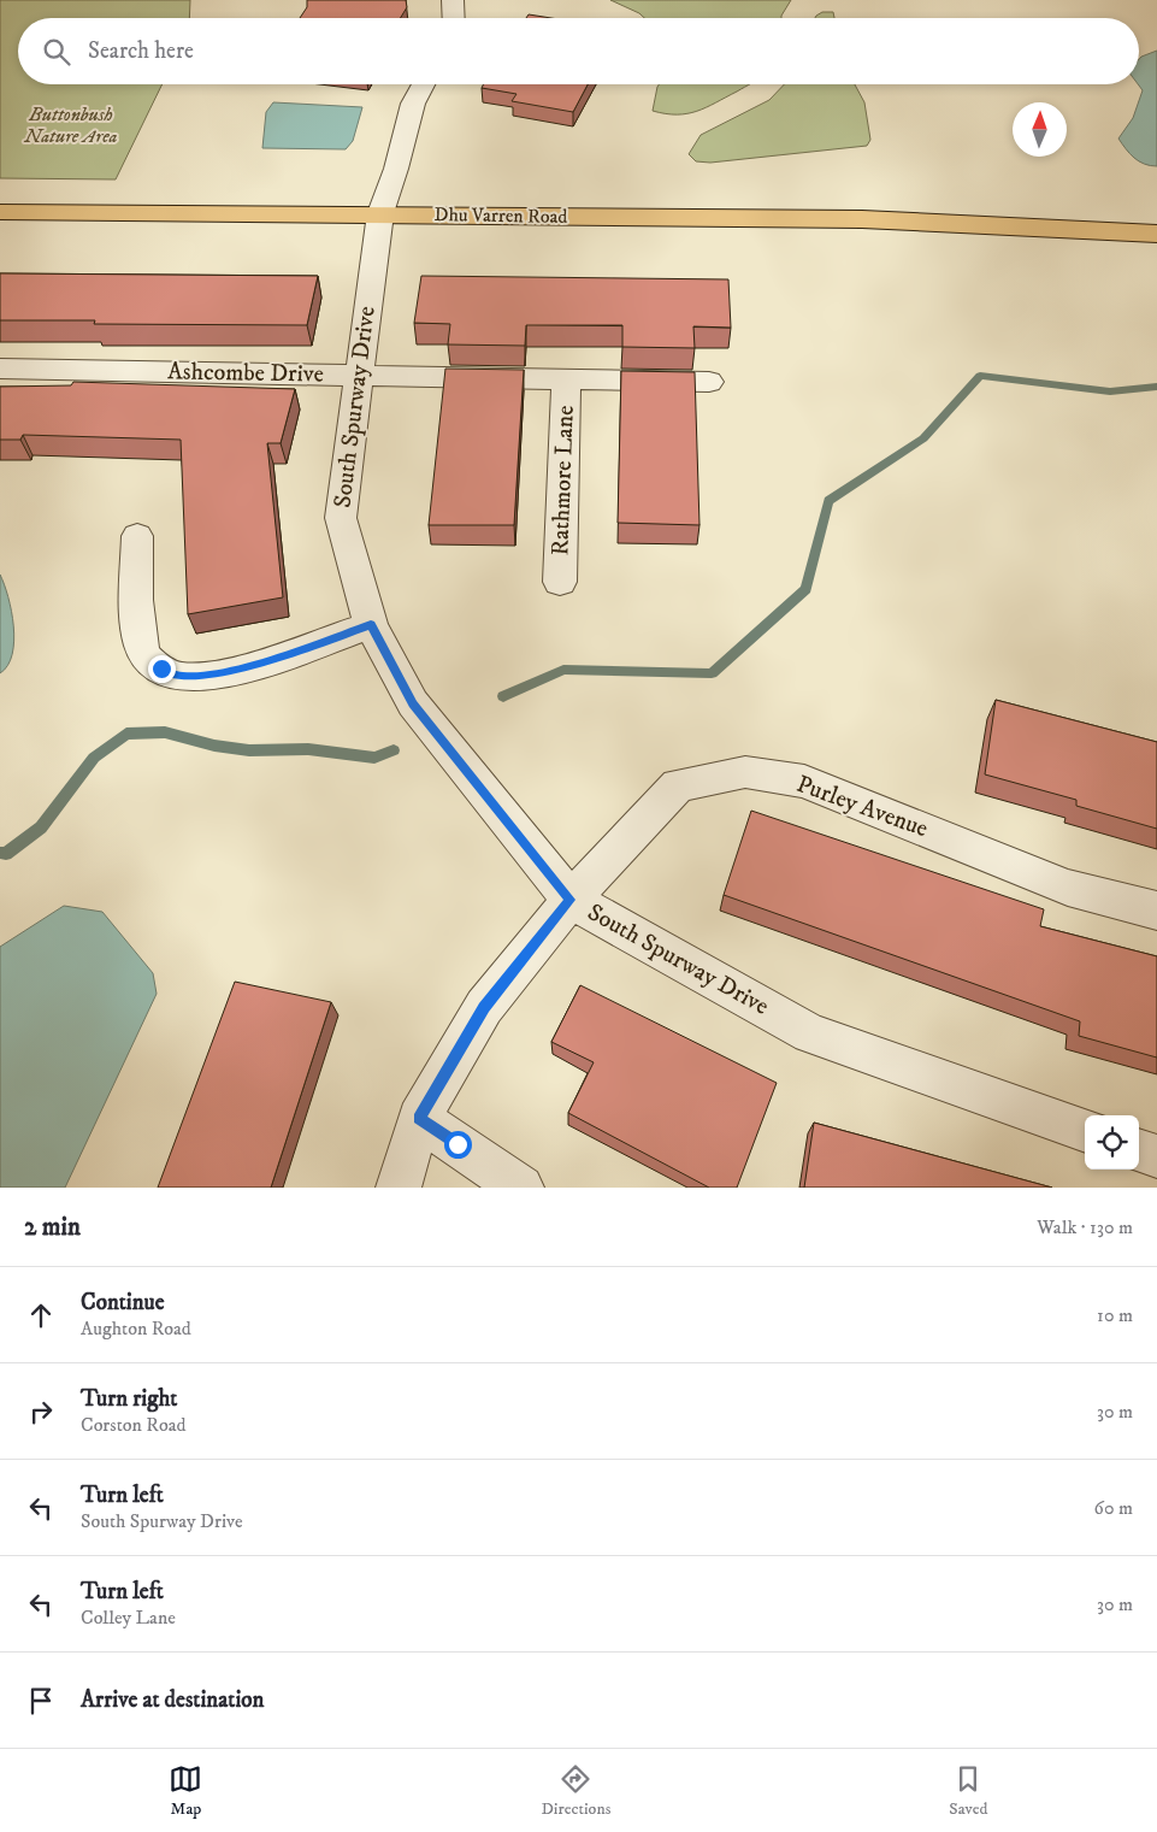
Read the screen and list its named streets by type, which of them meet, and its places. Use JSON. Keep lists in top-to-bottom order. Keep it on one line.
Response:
{"streets":{"main road":["Dhu Varren Road"],"street":["Ashcombe Drive","South Spurway Drive","Rathmore Lane","Purley Avenue"]},"crossings":[["Dhu Varren Road","South Spurway Drive"],["Ashcombe Drive","South Spurway Drive"],["Ashcombe Drive","Rathmore Lane"],["South Spurway Drive","Purley Avenue"]],"parks":["Buttonbush Nature Area"],"north":"top","page":{"search":"Search here","heading":["2 min","Walk · 130 m"],"list":[["Continue","Aughton Road","10 m"],["Turn right","Corston Road","30 m"],["Turn left","South Spurway Drive","60 m"],["Turn left","Colley Lane","30 m"],"Arrive at destination"],"nav":["Map","Directions","Saved"]}}
